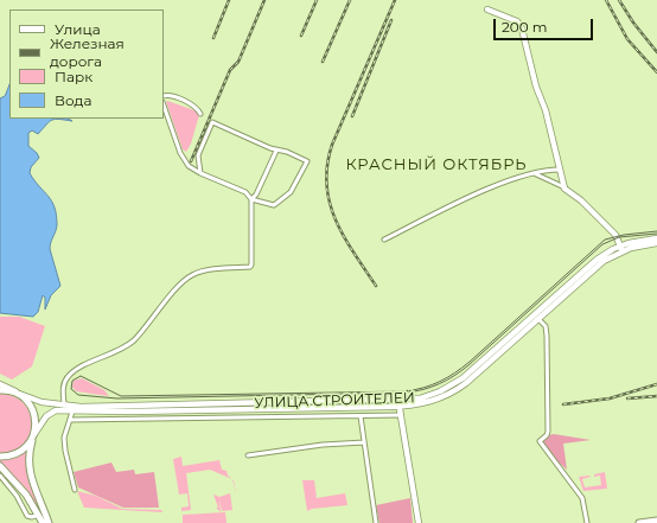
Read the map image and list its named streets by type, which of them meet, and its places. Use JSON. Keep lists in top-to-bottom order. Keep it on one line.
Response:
{"streets":{"main road":["УЛИЦА СТРОИТЕЛЕЙ"]},"districts":["КРАСНЫЙ ОКТЯБРЬ"],"legend":["Улица","Железная дорога","Парк","Вода"],"scale_bar":"200 m"}
